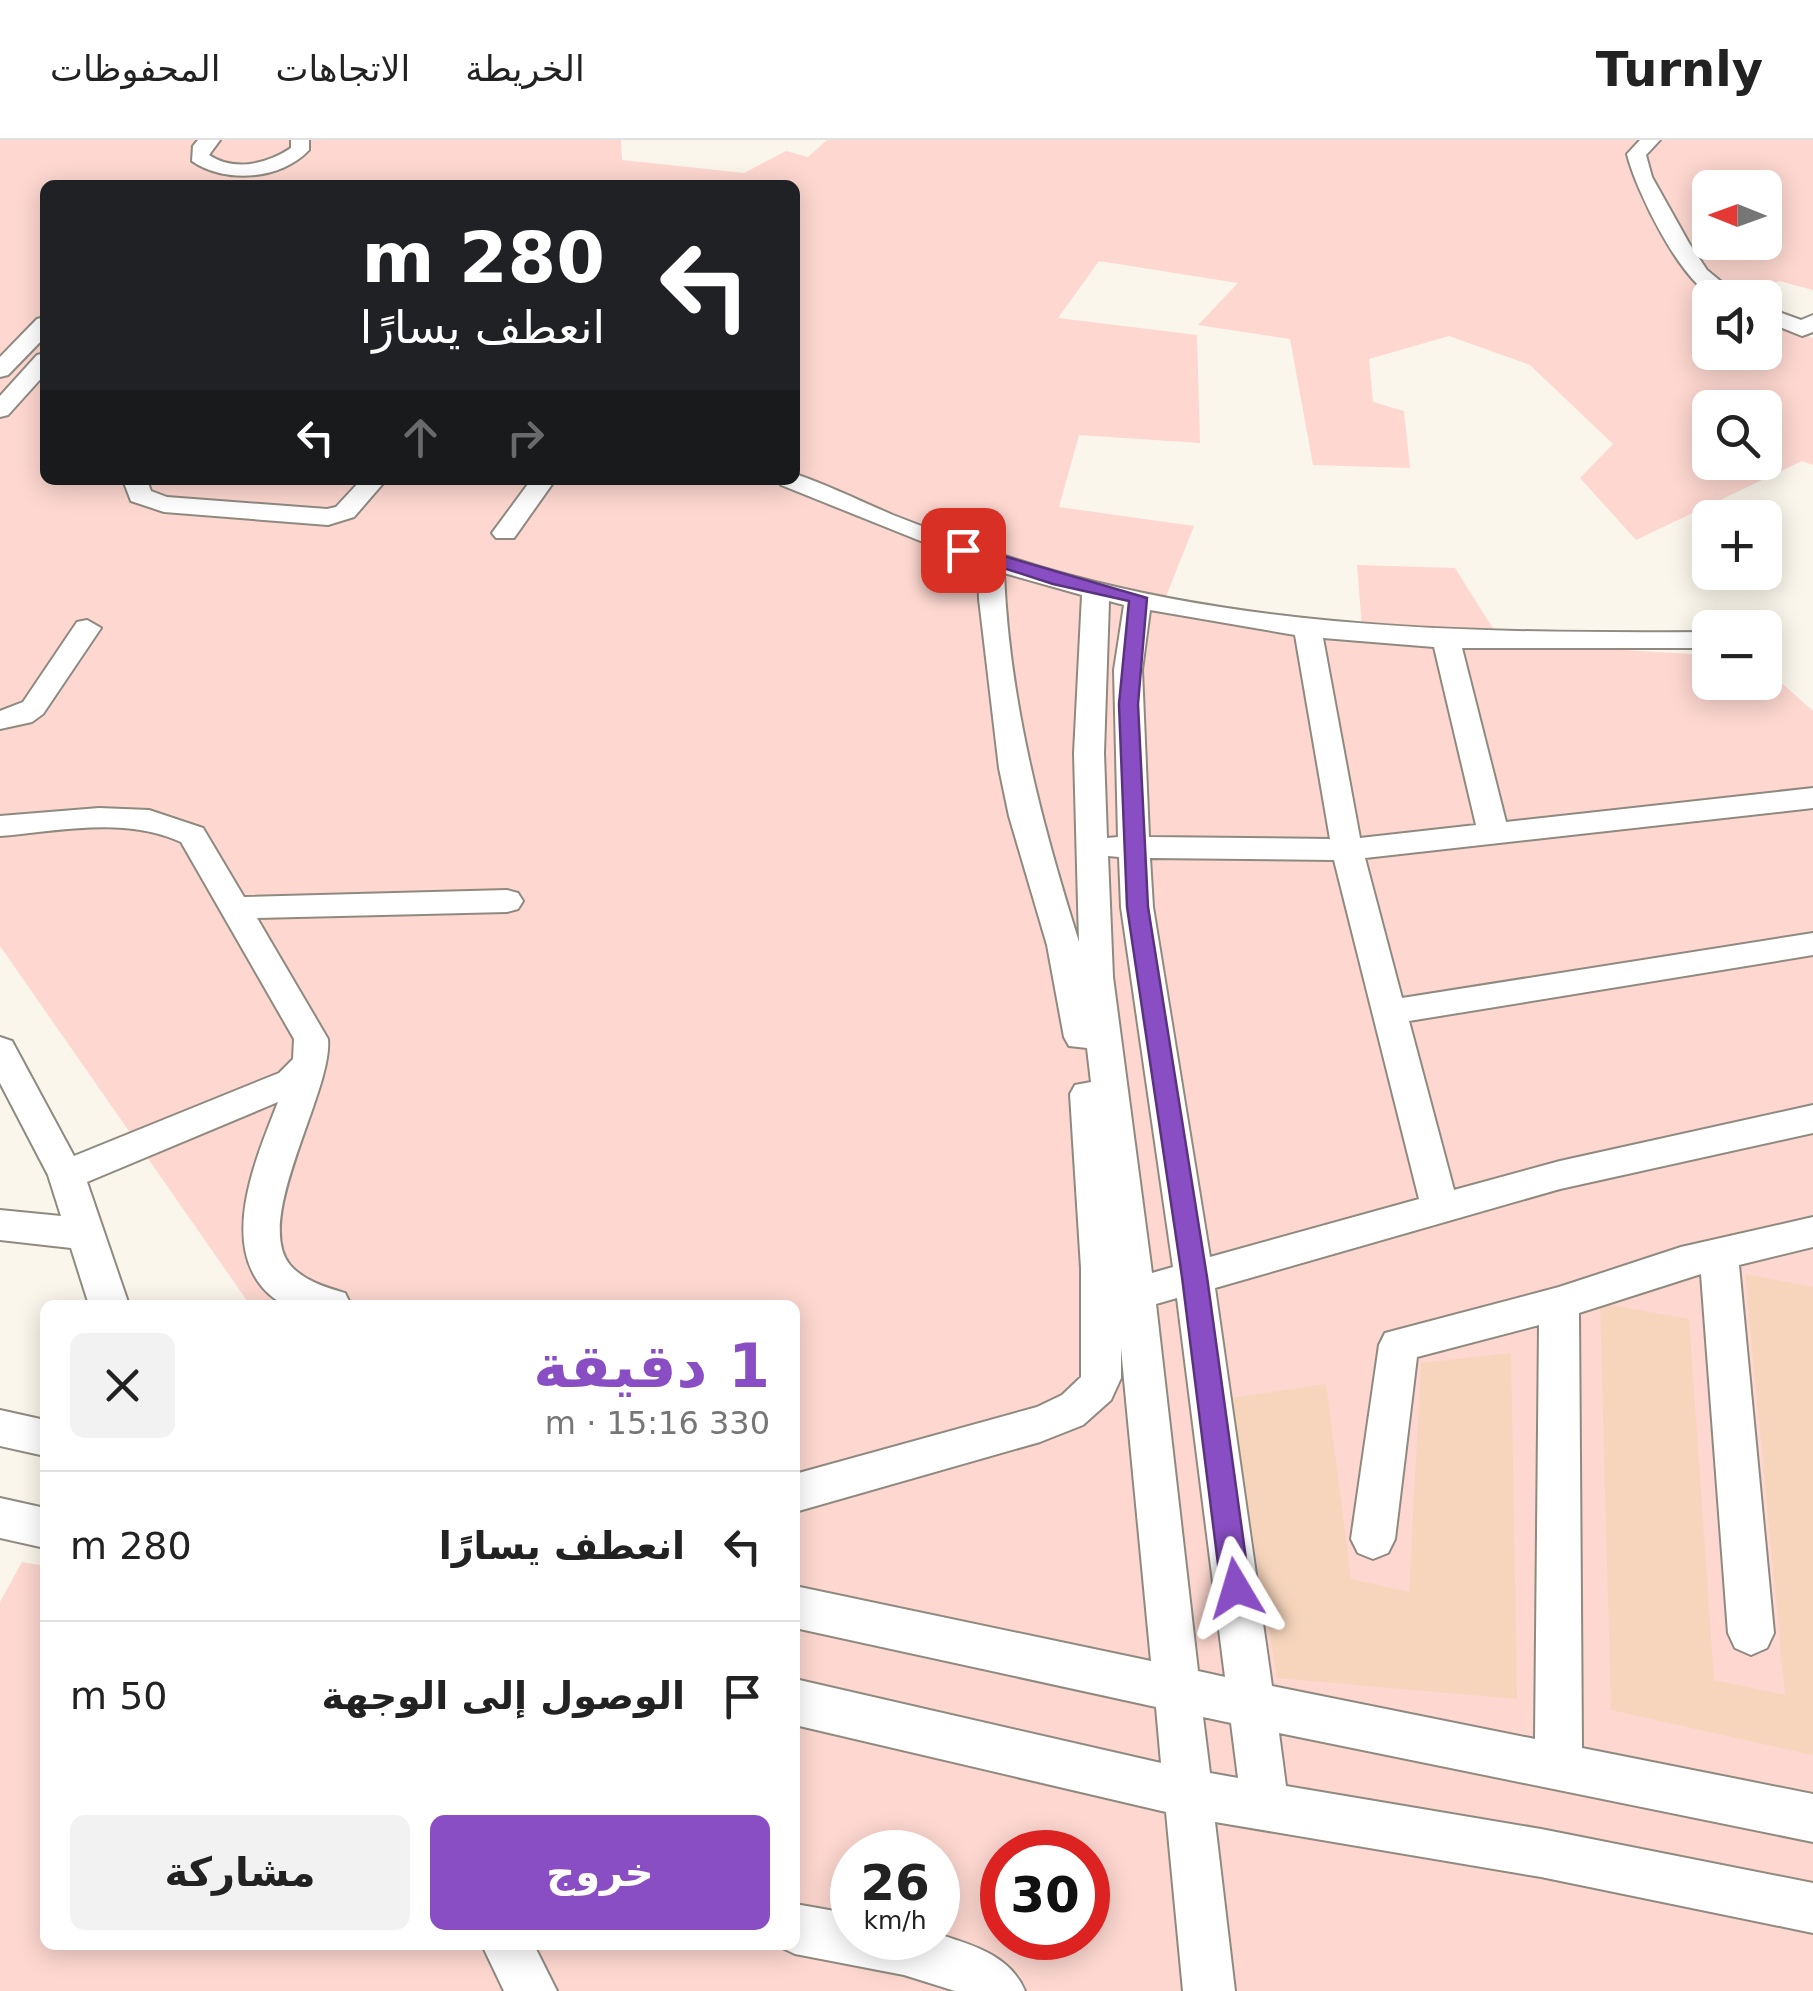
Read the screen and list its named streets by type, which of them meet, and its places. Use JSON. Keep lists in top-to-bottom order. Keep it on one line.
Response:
{"north":"left","page":{"header":"Turnly","nav":["الخريطة","الاتجاهات","المحفوظات"],"map_buttons":["+","−"],"turn":["280 m","انعطف يسارًا"],"heading":["1 دقيقة","330 m · 15:16"],"list":[{"name":"انعطف يسارًا","value":"280 m"},{"name":"الوصول إلى الوجهة","value":"50 m"}],"buttons":["خروج","مشاركة"],"speed":"26 km/h","limit":"30"}}
